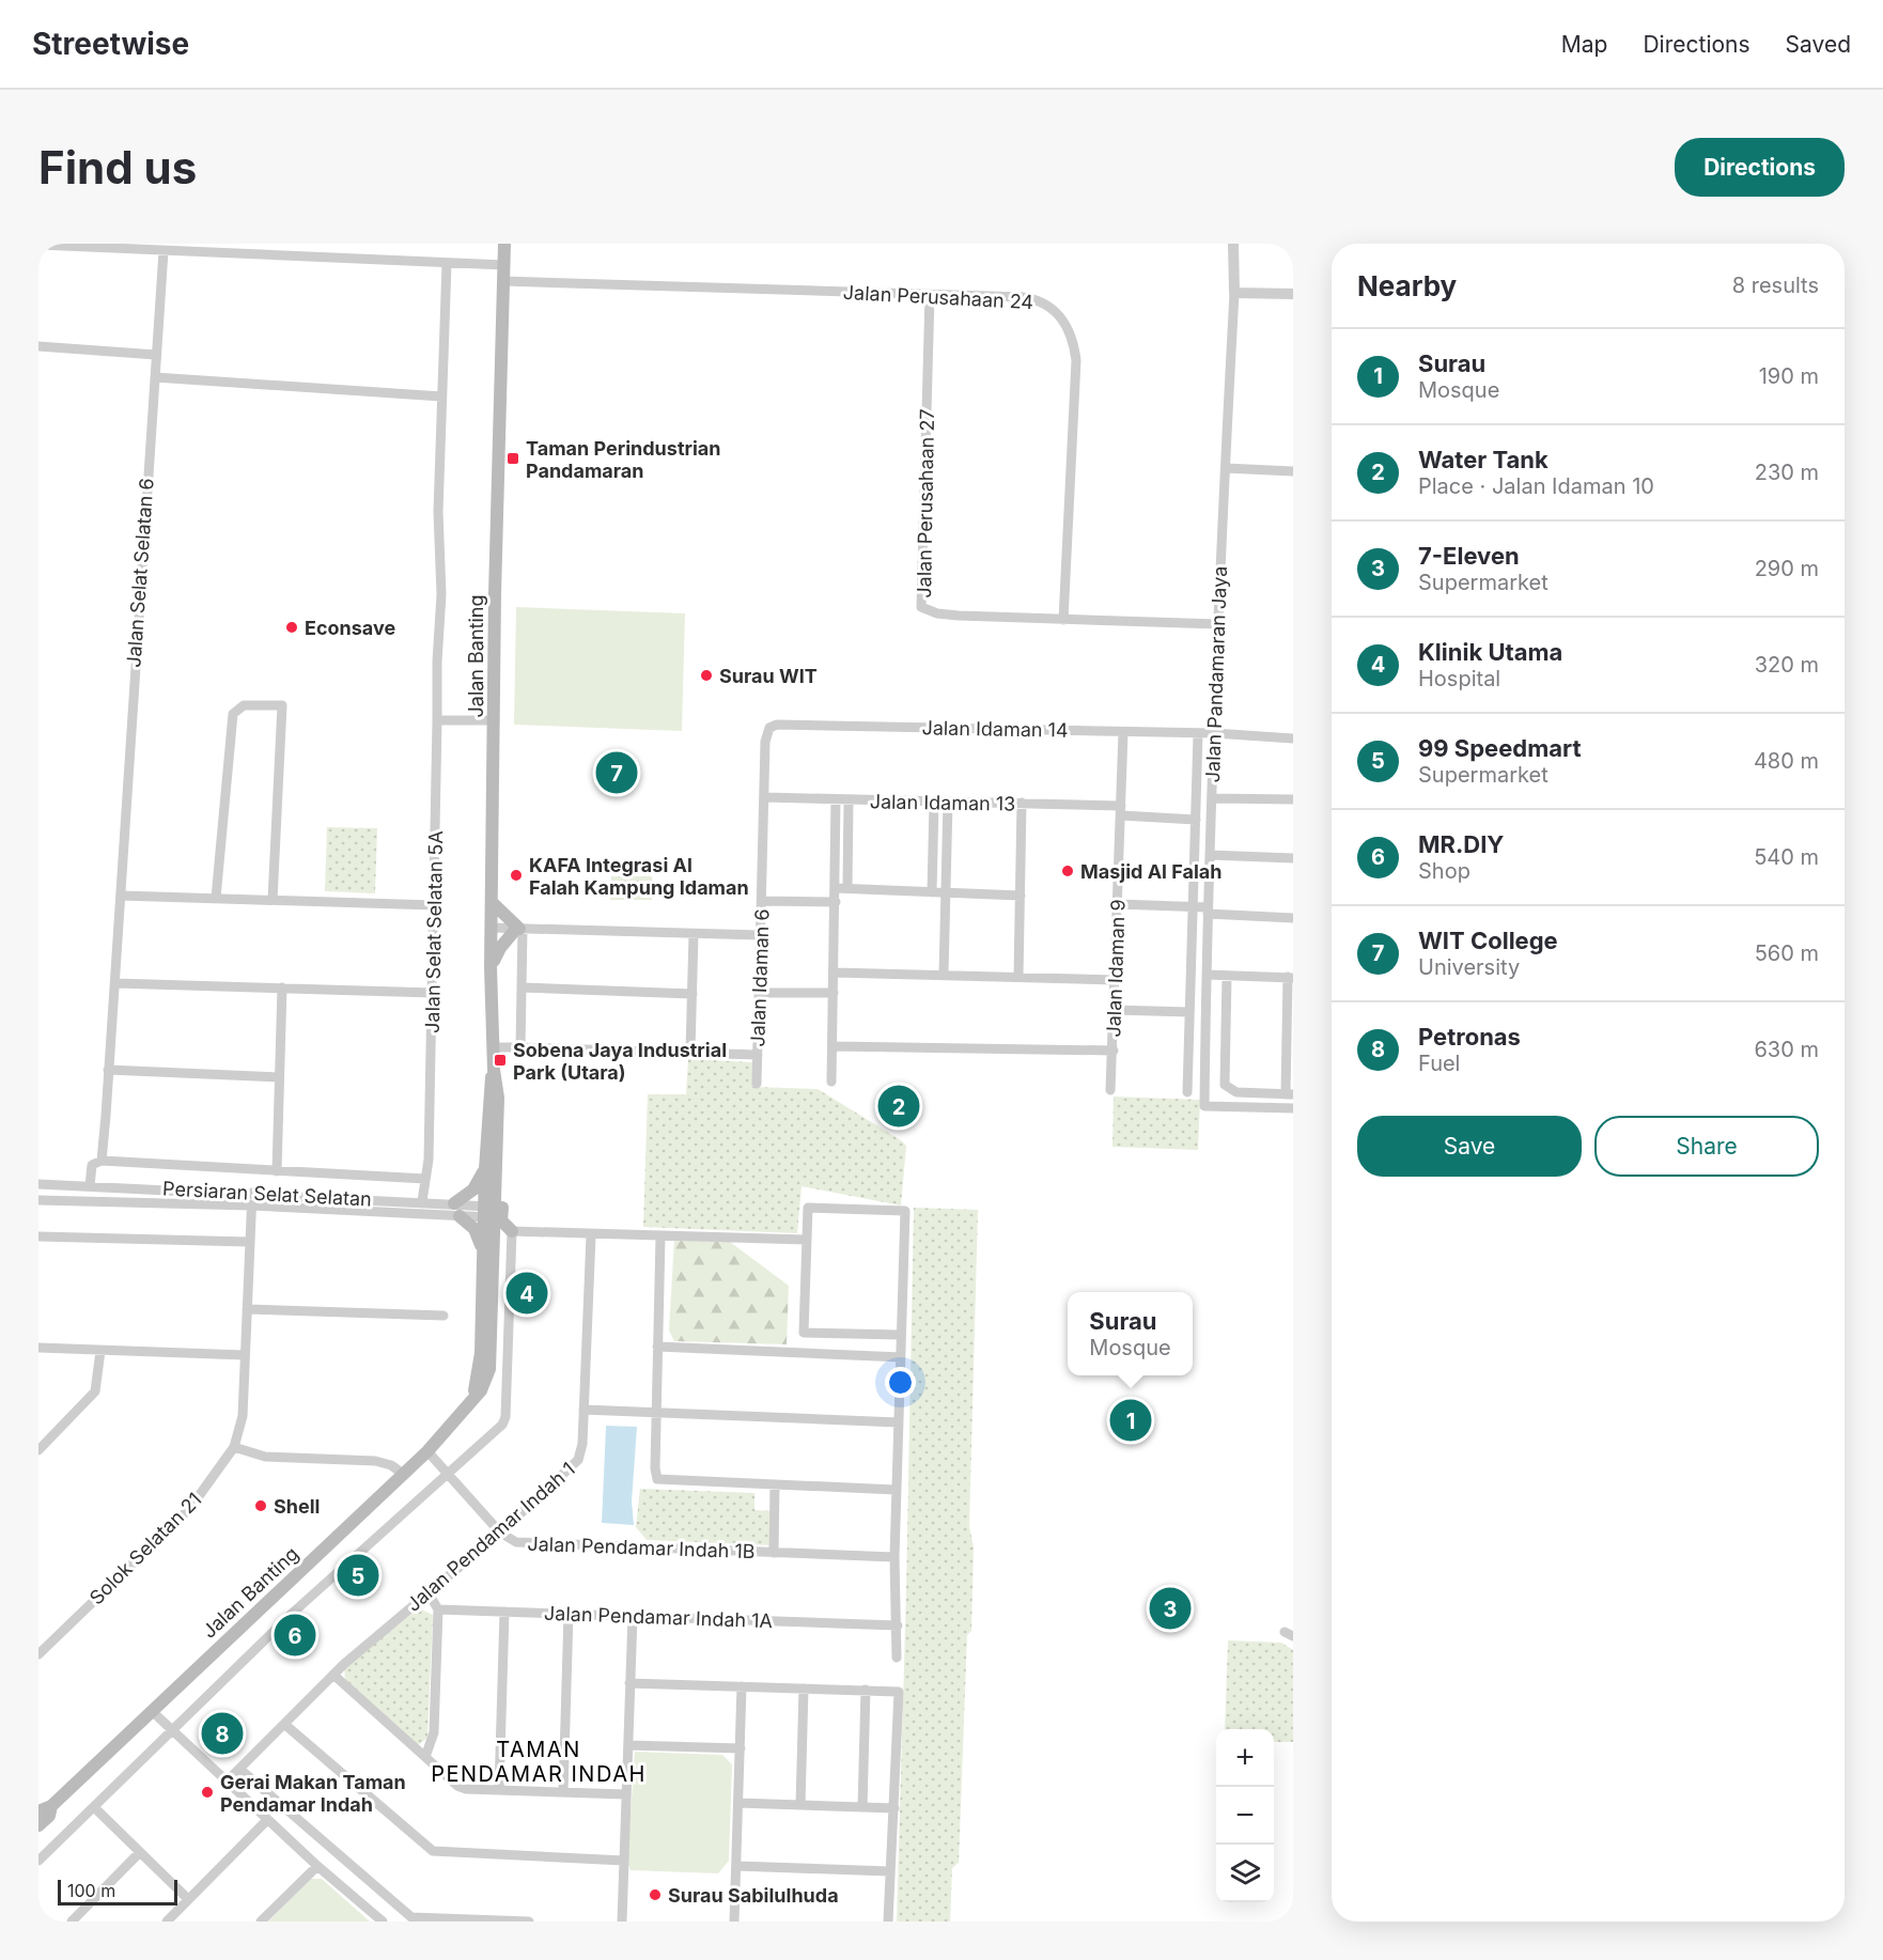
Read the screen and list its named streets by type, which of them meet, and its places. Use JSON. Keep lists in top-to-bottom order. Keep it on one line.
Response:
{"streets":{"main road":["Jalan Banting"],"street":["Jalan Perusahaan 24","Jalan Perusahaan 27","Jalan Selat Selatan 6","Jalan Pandamaran Jaya","Jalan Idaman 14","Jalan Idaman 13","Jalan Selat Selatan 5A","Jalan Idaman 9","Jalan Idaman 6","Persiaran Selat Selatan","Jalan Pendamar Indah 1","Jalan Pendamar Indah 1B","Solok Selatan 21","Jalan Pendamar Indah 1A"]},"crossings":[["Jalan Perusahaan 24","Jalan Perusahaan 27"],["Jalan Perusahaan 24","Jalan Banting"],["Jalan Perusahaan 27","Jalan Pandamaran Jaya"],["Jalan Banting","Persiaran Selat Selatan"],["Jalan Banting","Jalan Pendamar Indah 1B"],["Jalan Pandamaran Jaya","Jalan Idaman 14"],["Jalan Pandamaran Jaya","Jalan Idaman 13"],["Jalan Idaman 14","Jalan Idaman 9"],["Jalan Idaman 14","Jalan Idaman 6"],["Jalan Idaman 13","Jalan Idaman 9"],["Jalan Idaman 13","Jalan Idaman 6"],["Jalan Selat Selatan 5A","Persiaran Selat Selatan"],["Persiaran Selat Selatan","Solok Selatan 21"],["Jalan Pendamar Indah 1","Jalan Pendamar Indah 1B"]],"districts":["TAMAN PENDAMAR INDAH"],"places":{"transit":["Taman Perindustrian Pandamaran","Sobena Jaya Industrial Park (Utara)"],"other":["Econsave","Surau WIT","Masjid Al Falah","KAFA Integrasi Al Falah Kampung Idaman","Shell","Gerai Makan Taman Pendamar Indah","Surau Sabilulhuda"]},"scale_bar":"100 m","page":{"header":"Streetwise","nav":["Map","Directions","Saved"],"buttons":["Directions",["Save","Share"]],"title":"Find us","heading":["Nearby","8 results"],"list":[{"mark":"1","name":"Surau","note":"Mosque","value":"190 m"},{"mark":"2","name":"Water Tank","note":"Place · Jalan Idaman 10","value":"230 m"},{"mark":"3","name":"7-Eleven","note":"Supermarket","value":"290 m"},{"mark":"4","name":"Klinik Utama","note":"Hospital","value":"320 m"},{"mark":"5","name":"99 Speedmart","note":"Supermarket","value":"480 m"},{"mark":"6","name":"MR.DIY","note":"Shop","value":"540 m"},{"mark":"7","name":"WIT College","note":"University","value":"560 m"},{"mark":"8","name":"Petronas","note":"Fuel","value":"630 m"}],"pins":["7","2","4","1","5","3","6","8"],"popup":["Surau","Mosque"],"map_buttons":["+","−"],"scale":"100 m"}}
